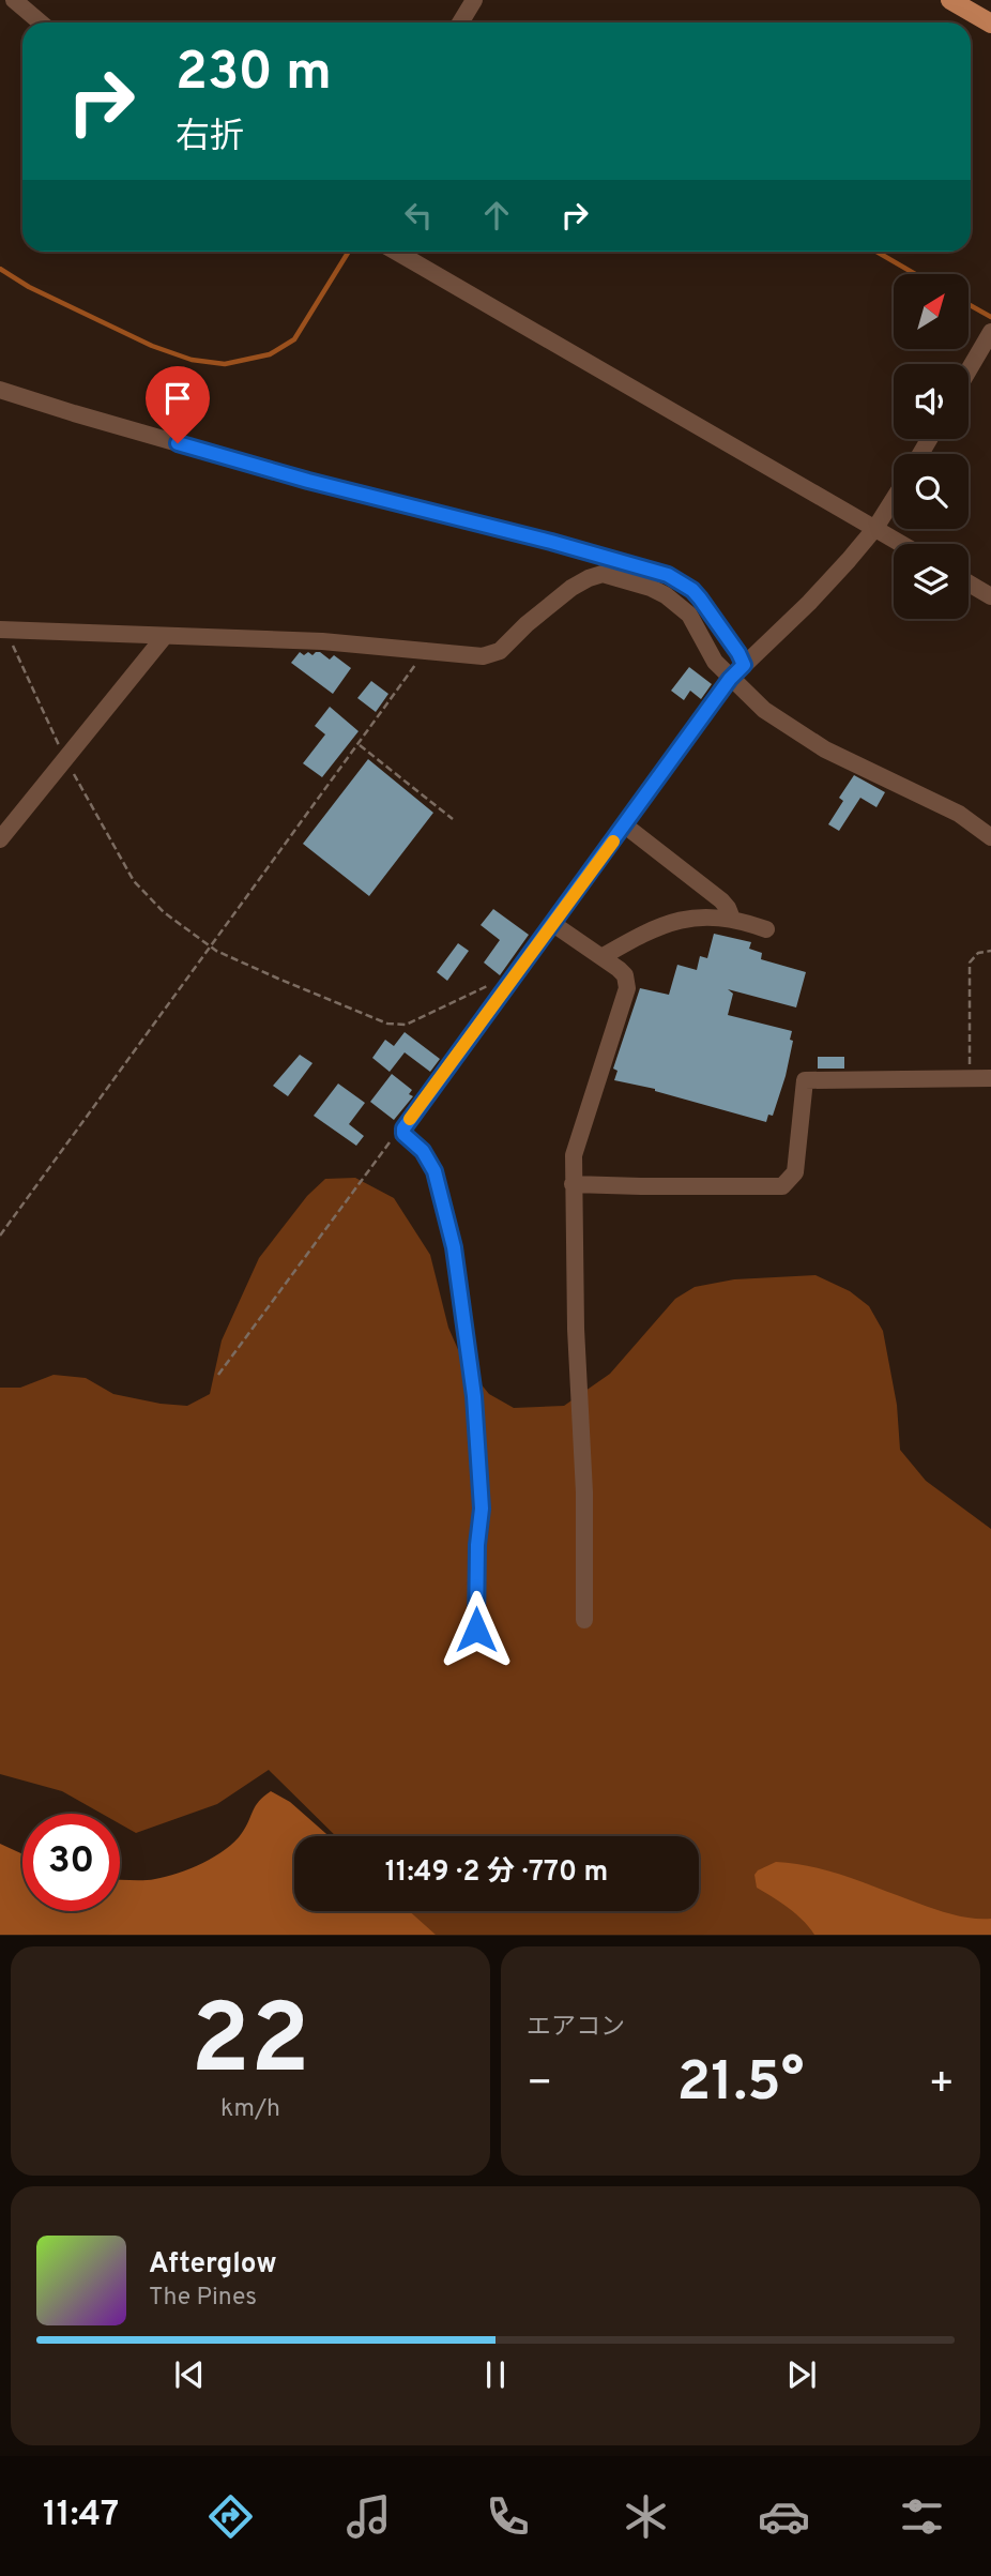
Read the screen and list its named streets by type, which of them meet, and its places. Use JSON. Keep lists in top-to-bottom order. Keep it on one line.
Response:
{"north":"top right","page":{"turn":["230 m","右折"],"limit":"30","trip":"11:49 · 2 分 · 770 m","tile":[["22","km/h"],"エアコン"],"heat":["−","21.5°","+"],"song":["Afterglow","The Pines"],"tabs":"11:47"}}
